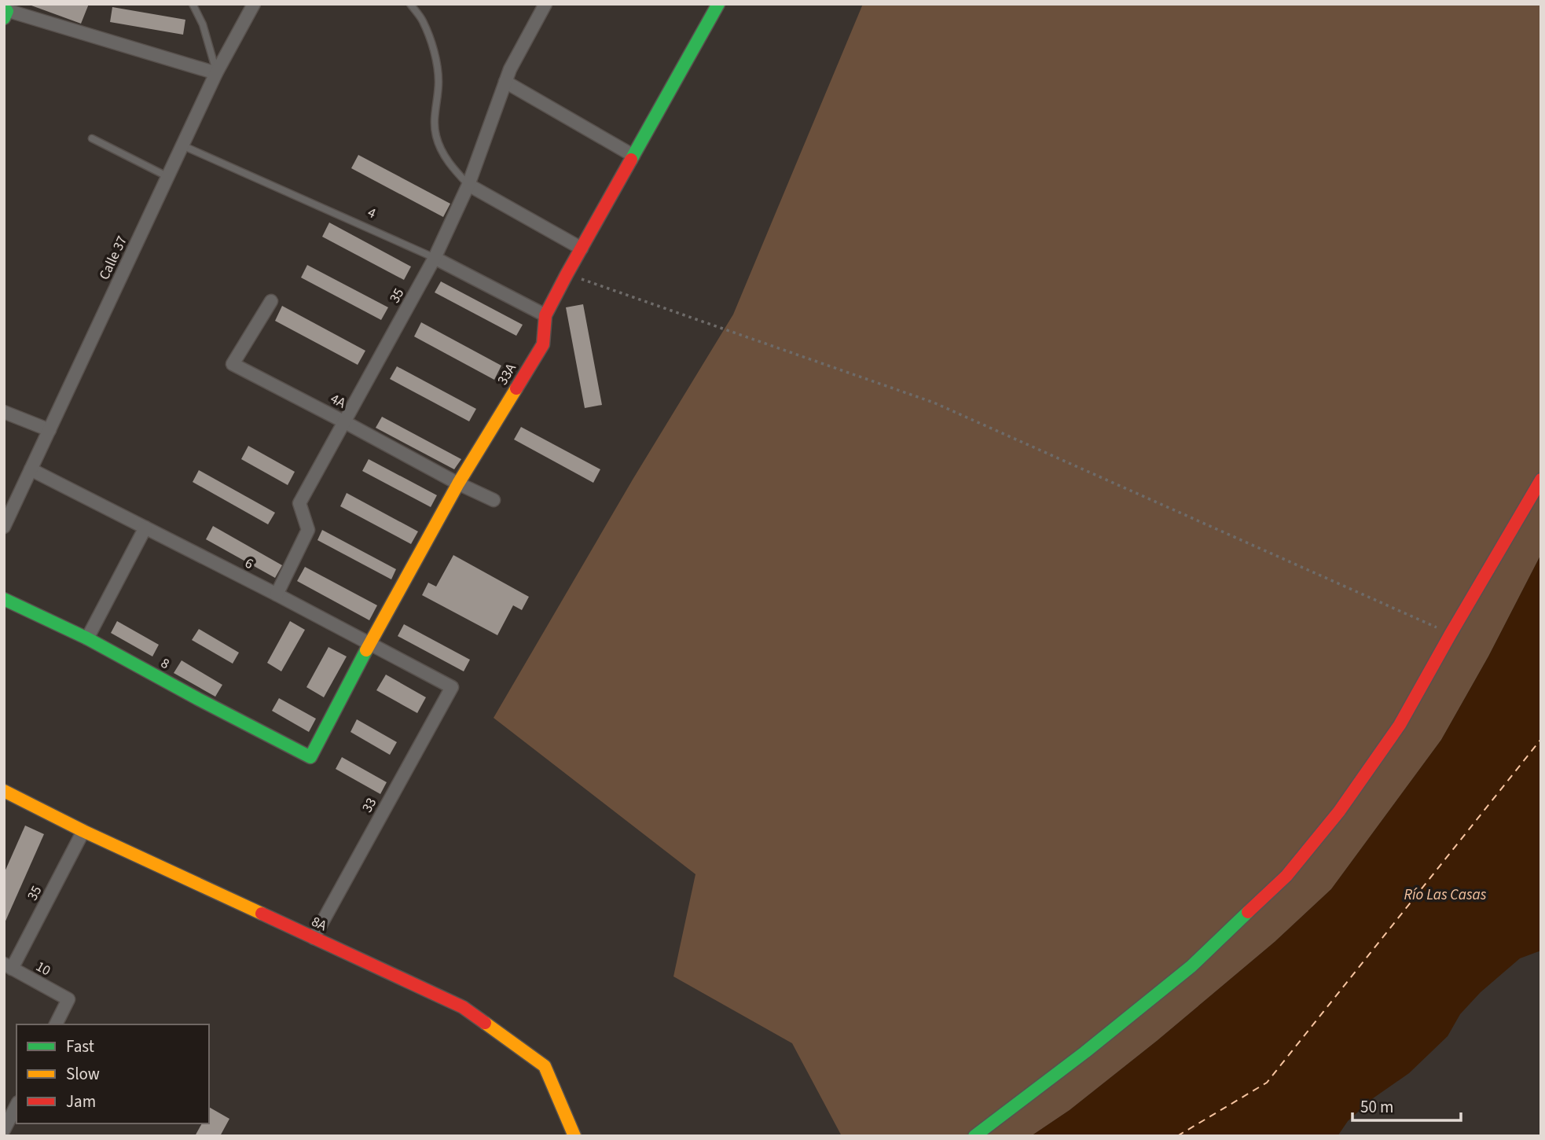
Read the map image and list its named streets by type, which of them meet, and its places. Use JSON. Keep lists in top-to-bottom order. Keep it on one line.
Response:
{"streets":{"street":["4","Calle 37","35","33A","4A","6","8","33","8A","10"]},"crossings":[["4","Calle 37"],["4","35"],["4","33A"],["Calle 37","6"],["35","4A"],["35","6"],["35","8A"],["35","10"],["33A","4A"],["33A","6"],["33A","8"],["6","33"],["33","8A"]],"water":["Río Las Casas"],"legend":["Fast","Slow","Jam"],"scale_bar":"50 m"}
